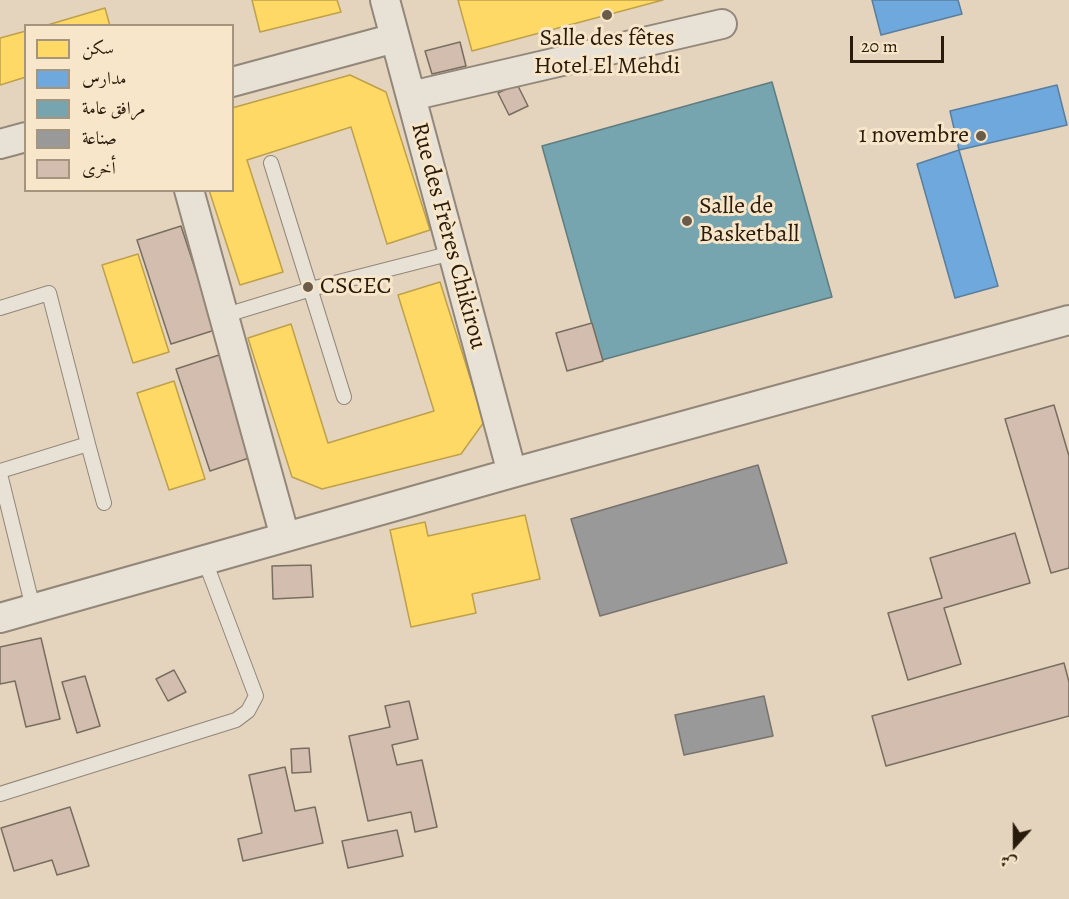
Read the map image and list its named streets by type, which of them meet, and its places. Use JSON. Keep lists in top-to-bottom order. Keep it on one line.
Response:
{"streets":{"street":["Rue des Frères Chikirou"]},"places":["Salle des fêtes Hotel El Mehdi","1 novembre","Salle de Basketball","CSCEC"],"legend":["سكن","مدارس","مرافق عامة","صناعة","أخرى"],"scale_bar":"20 m","north":"bottom"}
